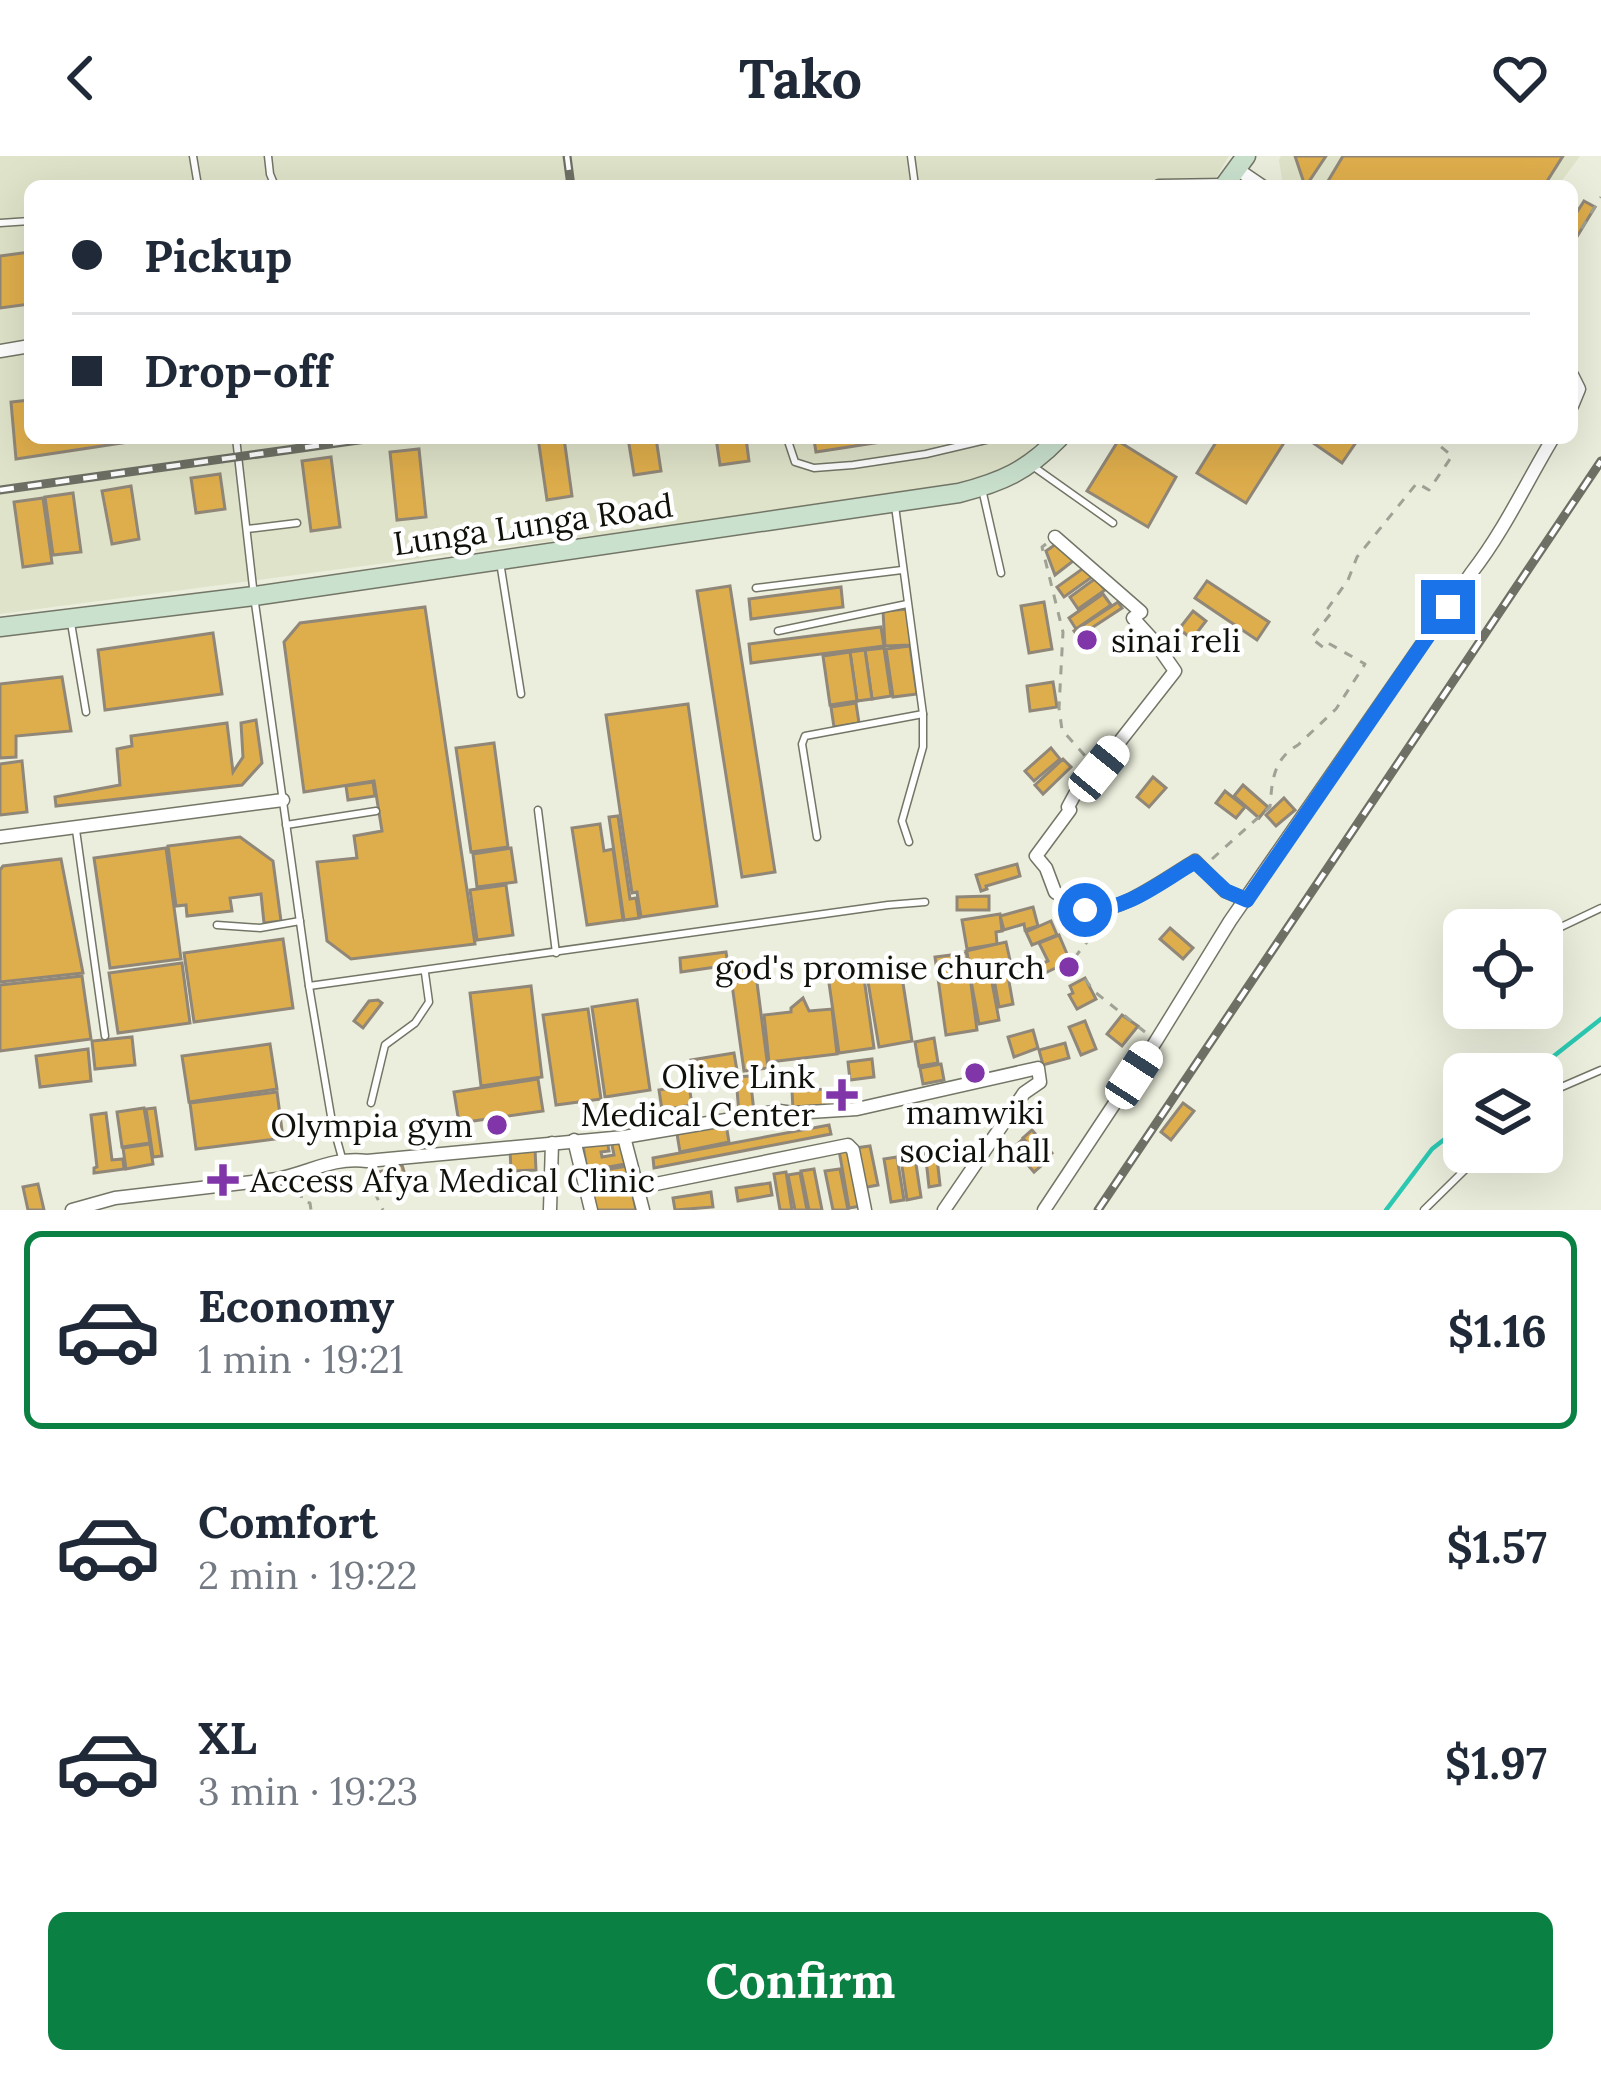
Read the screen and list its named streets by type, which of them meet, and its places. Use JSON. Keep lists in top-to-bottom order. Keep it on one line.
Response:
{"streets":{"main road":["Lunga Lunga Road"]},"places":{"other":["sinai reli","god's promise church","mamwiki social hall","Olympia gym"],"health":["Olive Link Medical Center","Access Afya Medical Clinic"]},"page":{"header":"Tako","banner":["Pickup","Drop-off"],"list":[{"name":"Economy","note":"1 min · 19:21","value":"$1.16"},{"name":"Comfort","note":"2 min · 19:22","value":"$1.57"},{"name":"XL","note":"3 min · 19:23","value":"$1.97"}],"buttons":"Confirm"}}
